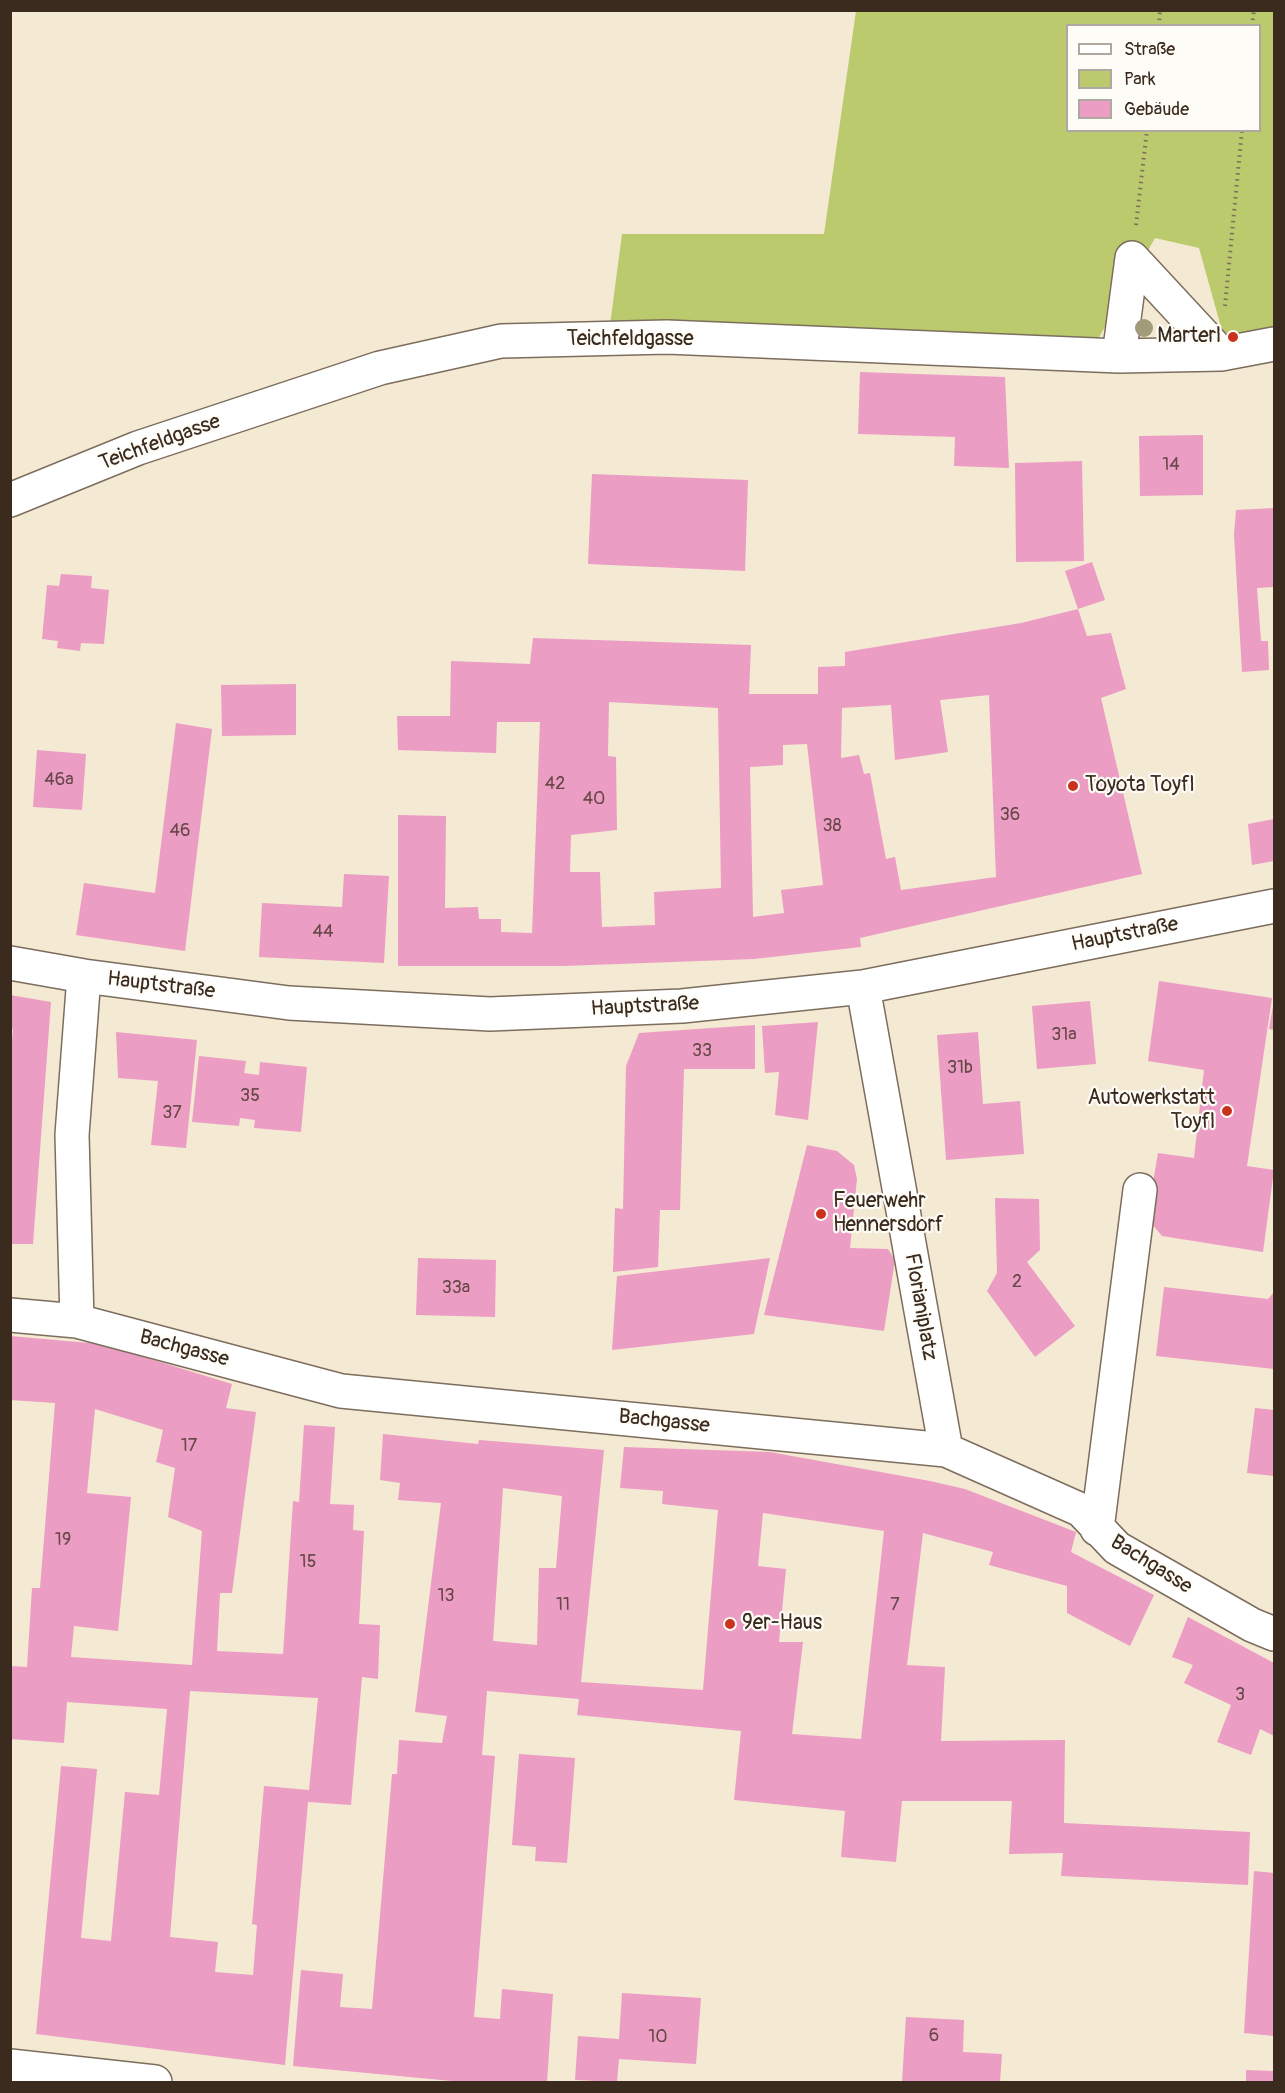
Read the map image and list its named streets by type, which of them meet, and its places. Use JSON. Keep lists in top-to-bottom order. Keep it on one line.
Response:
{"streets":{"street":["Teichfeldgasse","Hauptstraße","Florianiplatz","Bachgasse"]},"crossings":[["Hauptstraße","Florianiplatz"],["Florianiplatz","Bachgasse"]],"places":["Marterl","Toyota Toyfl","Autowerkstatt Toyfl","Feuerwehr Hennersdorf","9er-Haus"],"house_numbers":["14","46a","42","40","36","38","46","44","31a","33","31b","35","37","2","33a","17","19","15","13","11","7","3","6","10"],"legend":["Straße","Park","Gebäude"]}
